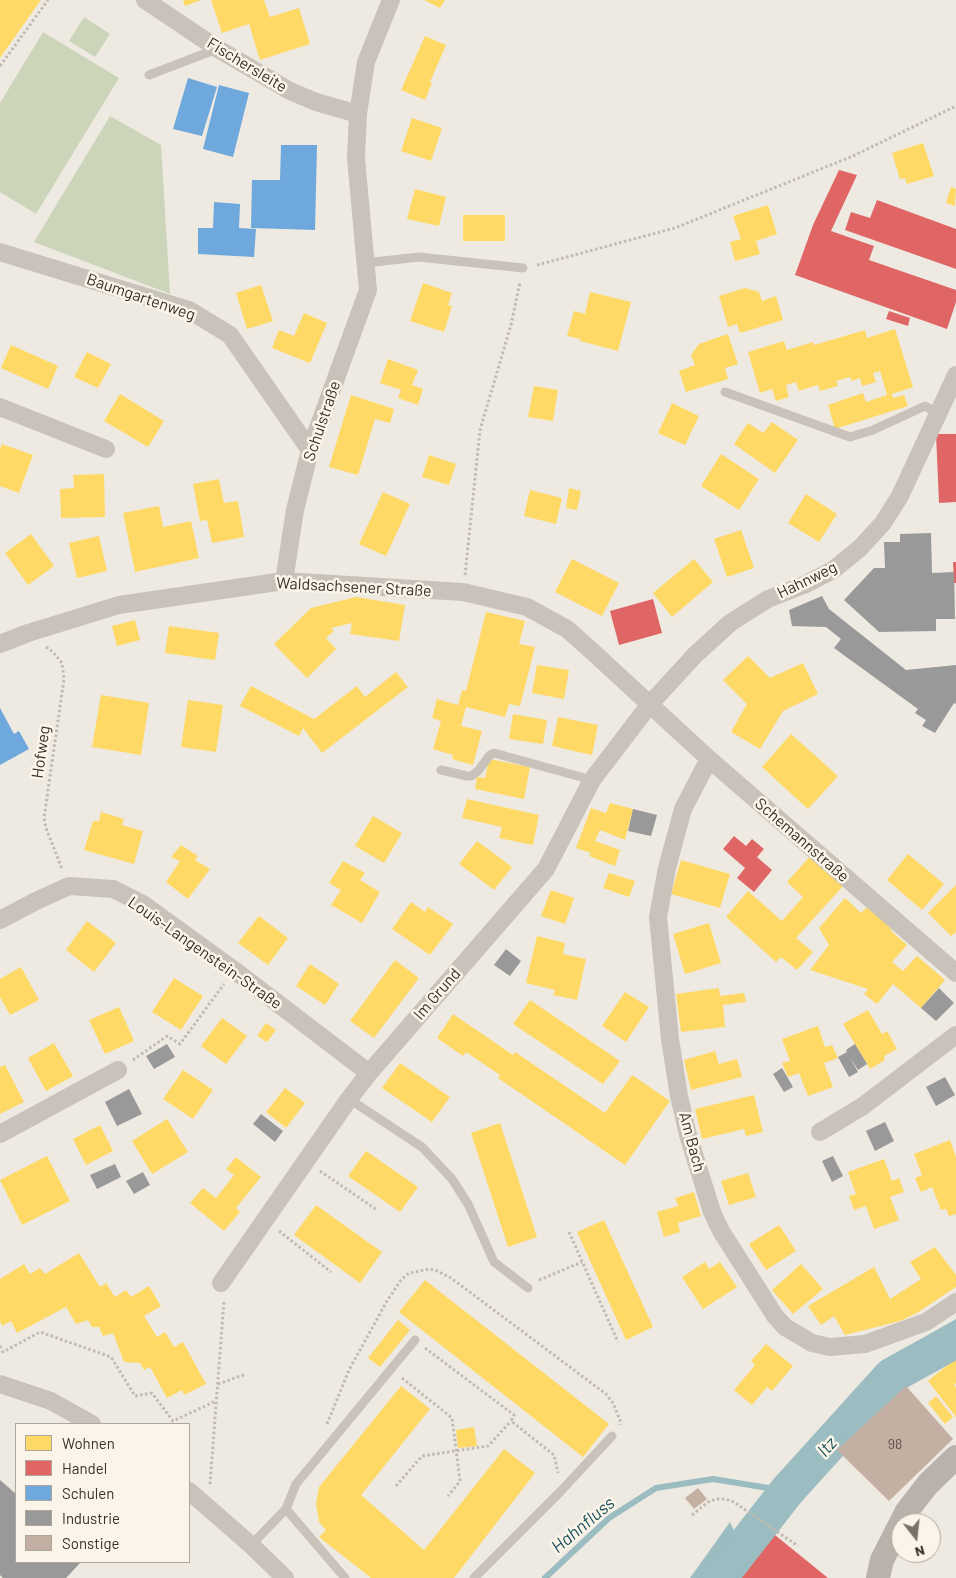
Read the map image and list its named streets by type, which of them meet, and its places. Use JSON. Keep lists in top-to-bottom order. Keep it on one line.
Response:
{"streets":{"street":["Fischersleite","Baumgartenweg","Schulstraße","Hahnweg","Waldsachsener Straße","Schemannstraße","Louis-Langenstein-Straße","Im Grund","Am Bach"],"path":["Hofweg"]},"crossings":[["Fischersleite","Schulstraße"],["Baumgartenweg","Schulstraße"],["Schulstraße","Waldsachsener Straße"],["Hahnweg","Waldsachsener Straße"],["Hahnweg","Schemannstraße"],["Hahnweg","Im Grund"],["Waldsachsener Straße","Hofweg"],["Waldsachsener Straße","Schemannstraße"],["Waldsachsener Straße","Im Grund"],["Hofweg","Louis-Langenstein-Straße"],["Schemannstraße","Im Grund"],["Schemannstraße","Am Bach"],["Louis-Langenstein-Straße","Im Grund"]],"water":["Itz","Hahnfluss"],"house_numbers":["98"],"legend":["Wohnen","Handel","Schulen","Industrie","Sonstige"],"north":"bottom"}
